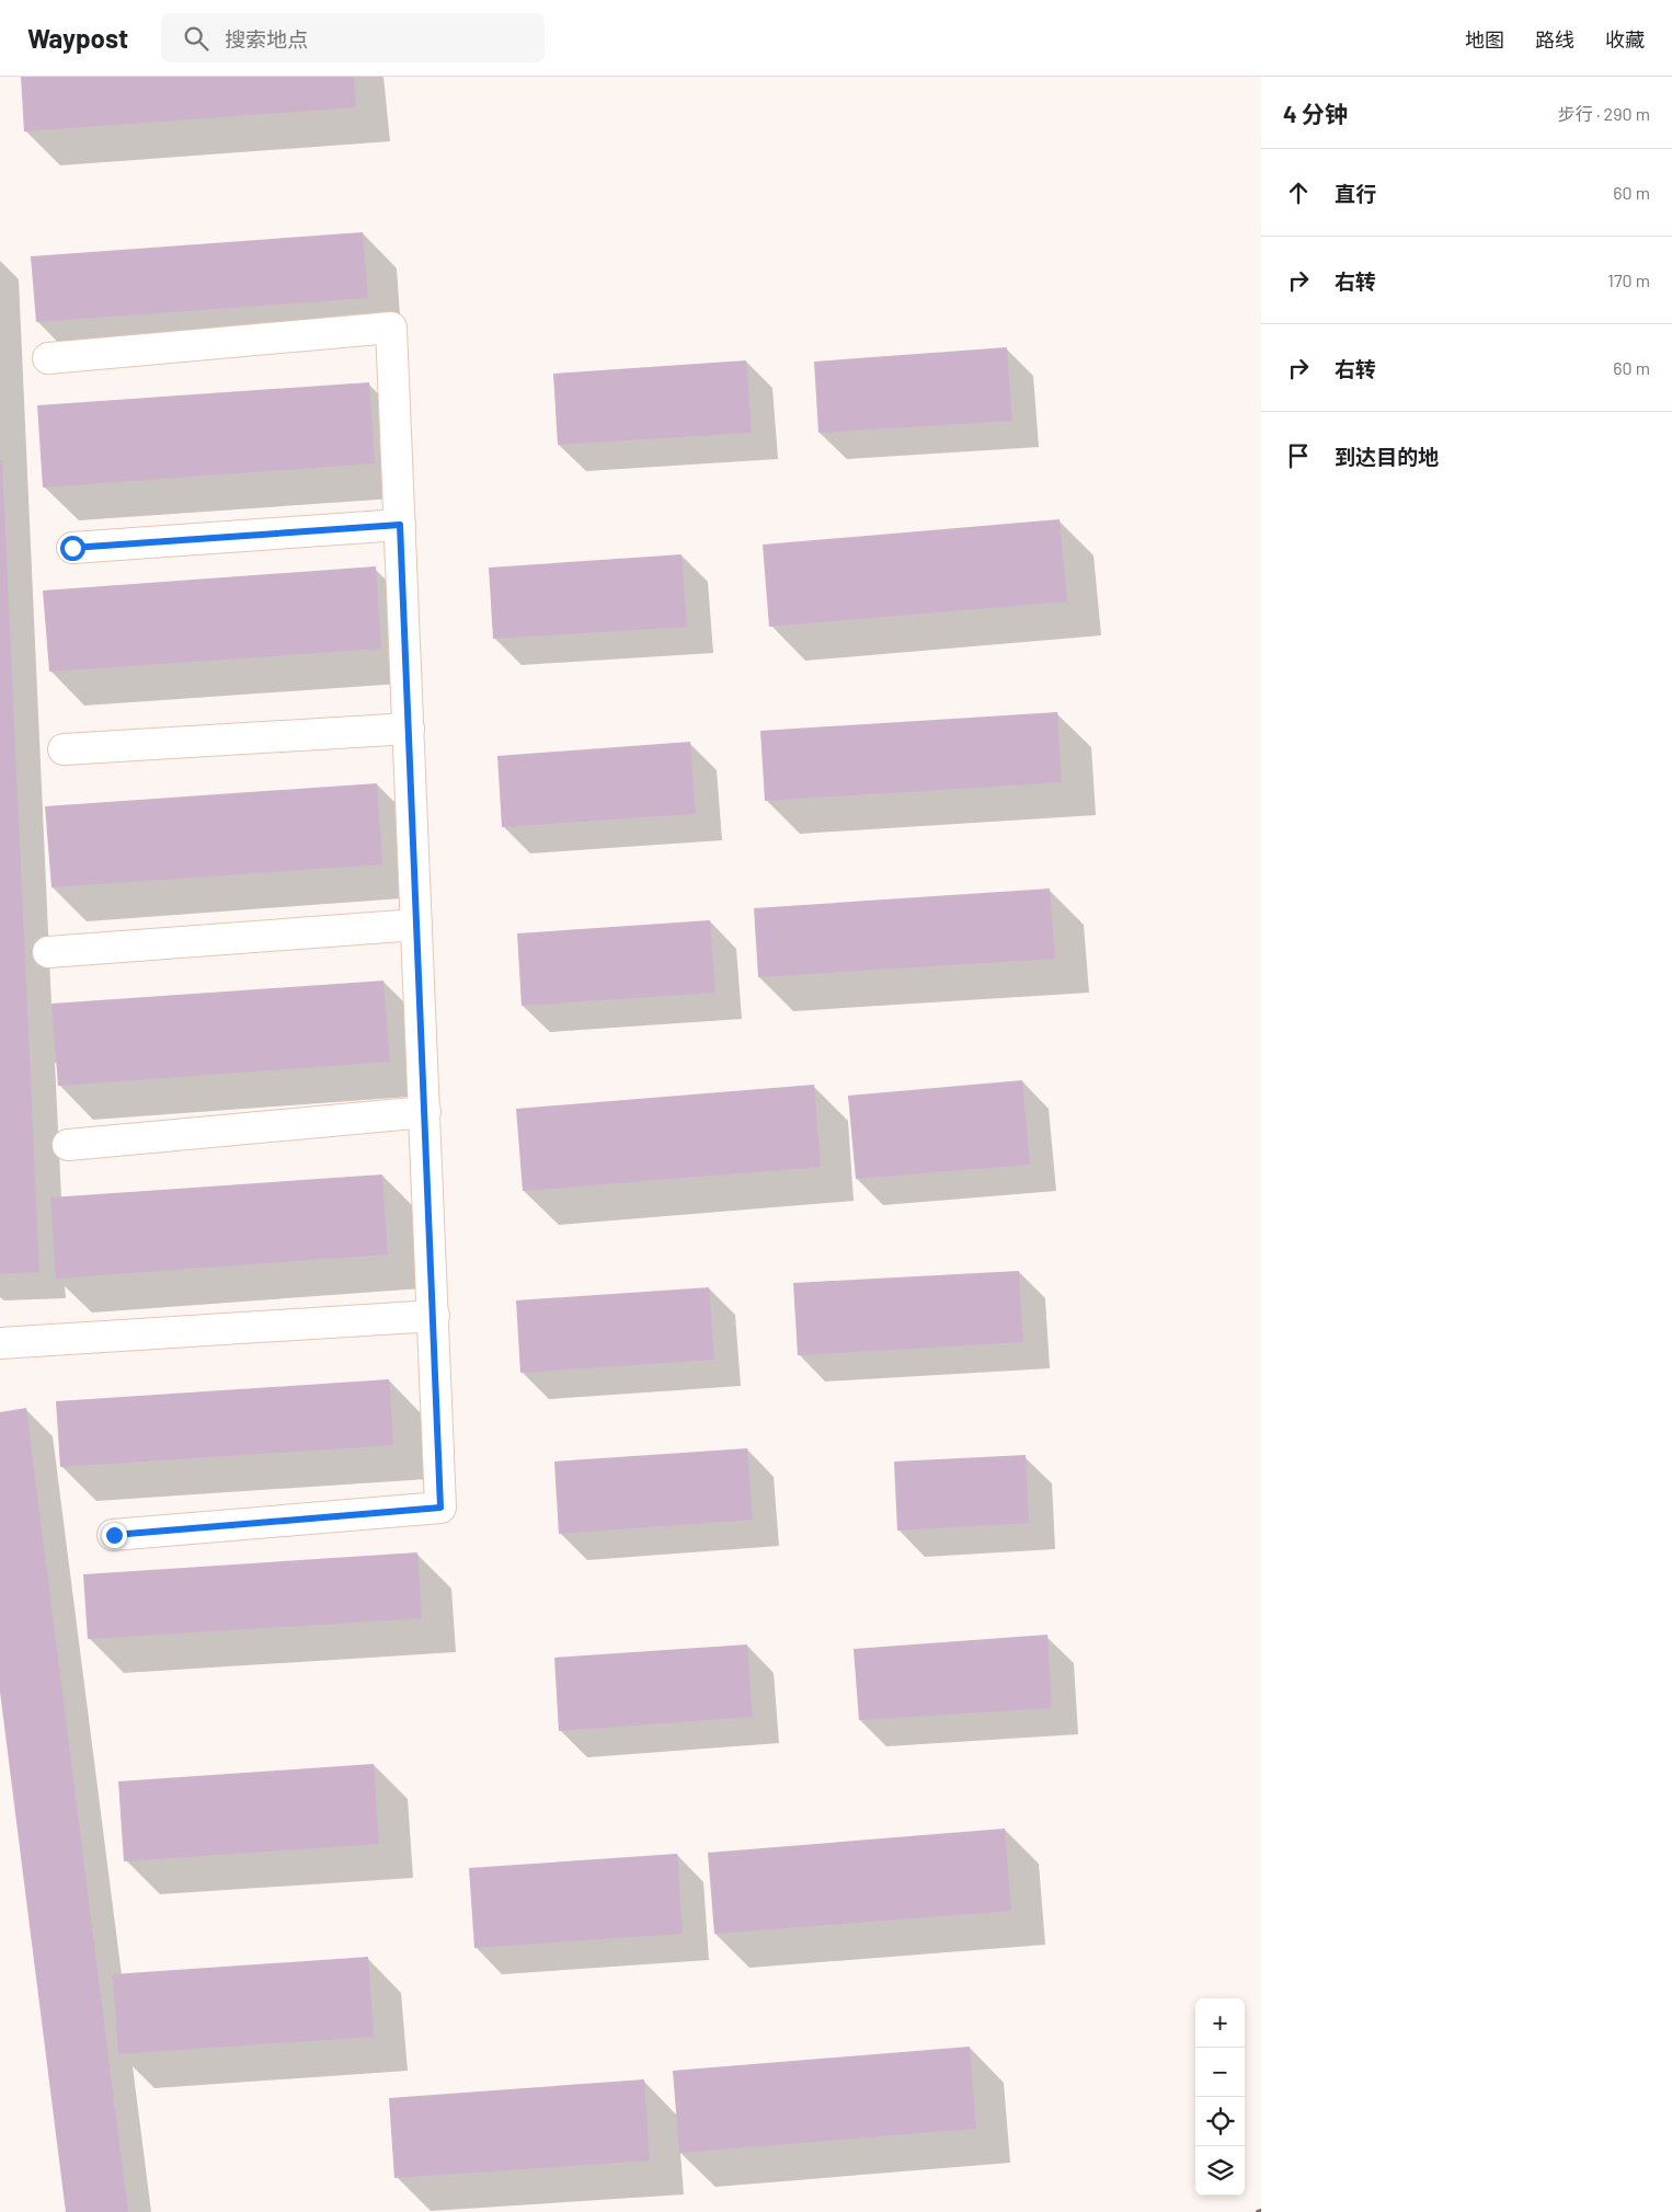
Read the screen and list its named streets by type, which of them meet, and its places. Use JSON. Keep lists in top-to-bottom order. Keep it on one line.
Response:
{"page":{"header":"Waypost","search":"搜索地点","nav":["地图","路线","收藏"],"heading":["4 分钟","步行 · 290 m"],"list":[["直行","60 m"],["右转","170 m"],["右转","60 m"],"到达目的地"],"map_buttons":["+","−"]}}
